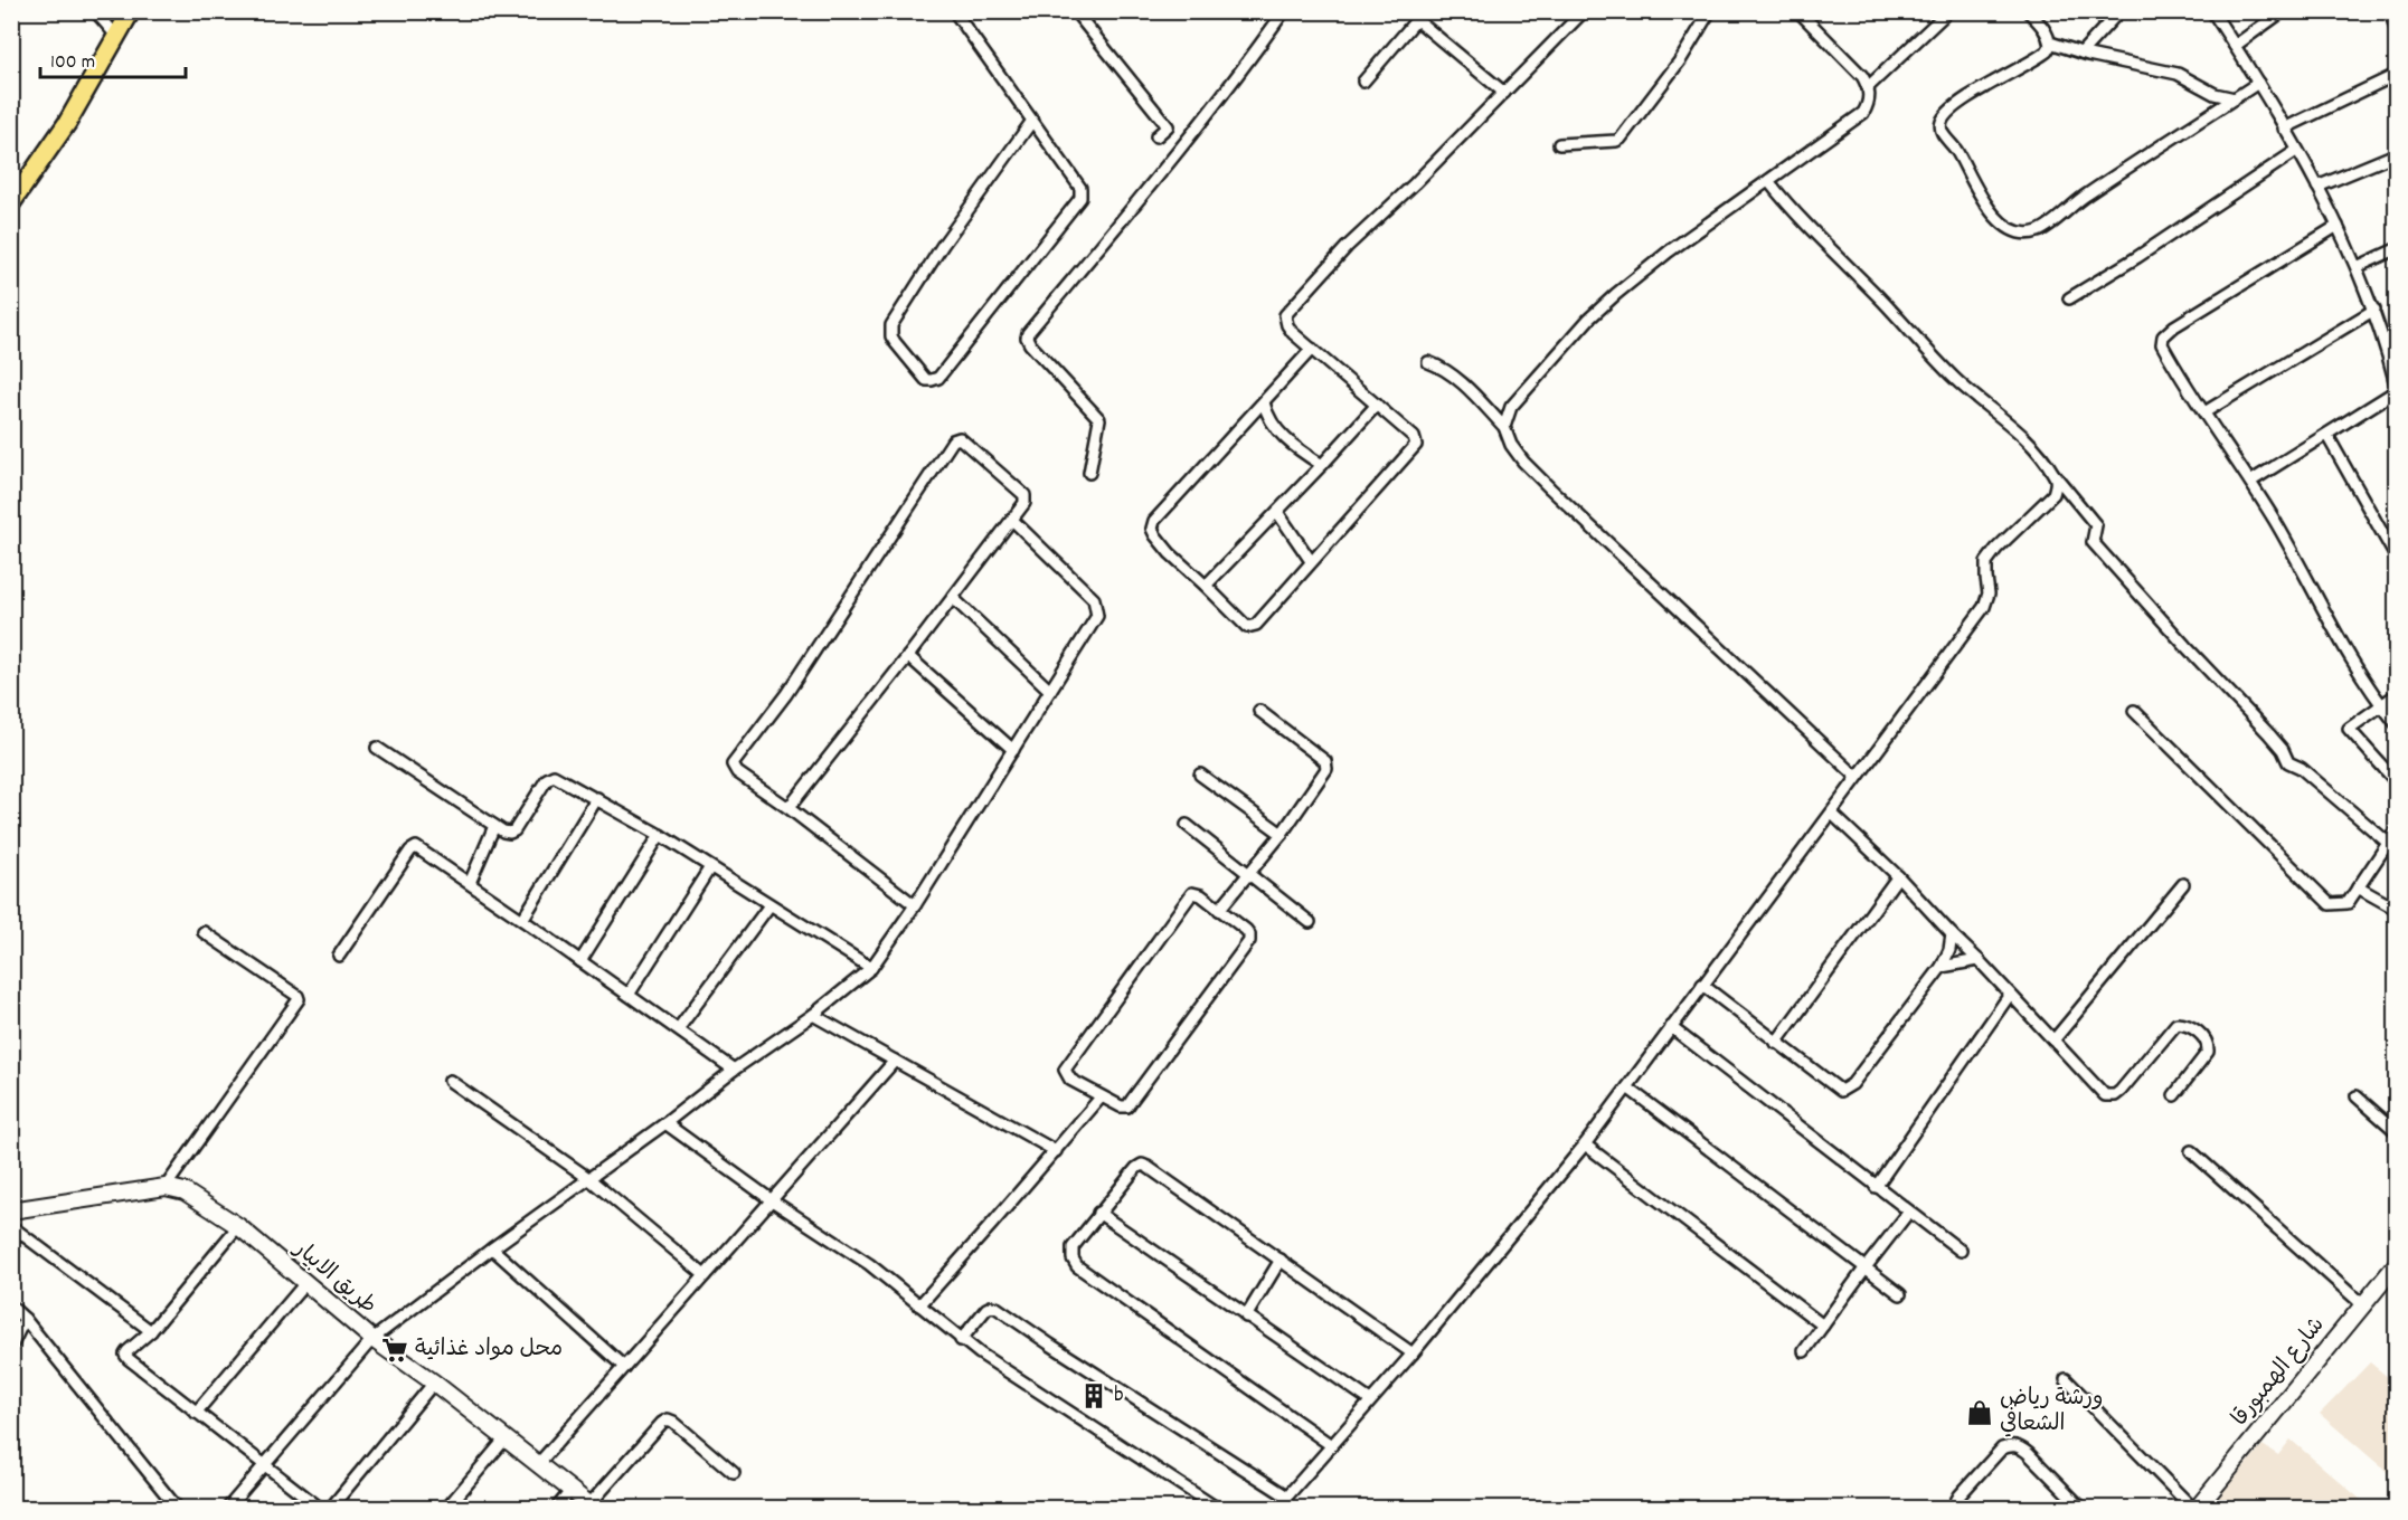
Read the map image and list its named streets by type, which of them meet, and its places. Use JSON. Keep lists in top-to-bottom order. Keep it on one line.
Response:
{"streets":{"main road":["طريق الابيار","شارع الهمبورقا"]},"places":{"supermarket":["محل مواد غذائية"],"building":["b"],"shop":["ورشة رياض الشعافي"]},"scale_bar":"100 m"}
